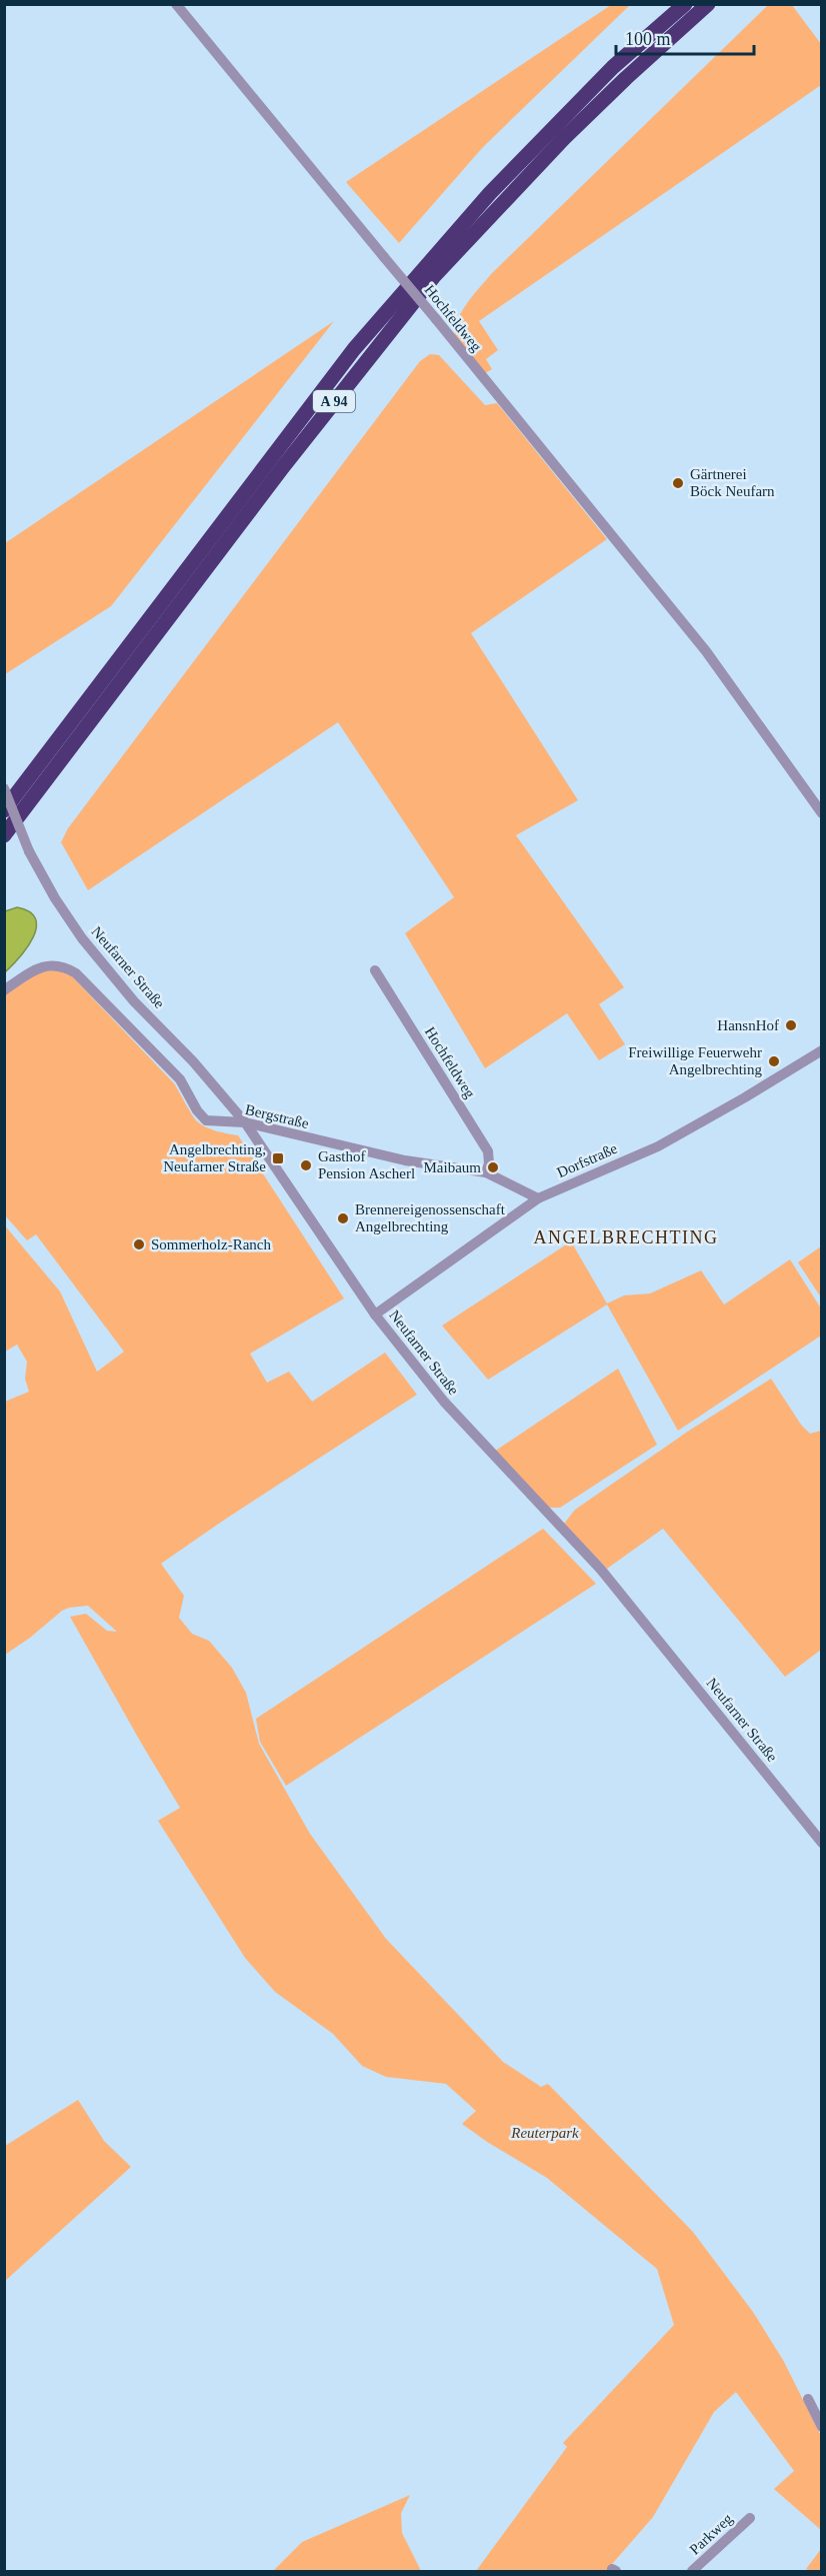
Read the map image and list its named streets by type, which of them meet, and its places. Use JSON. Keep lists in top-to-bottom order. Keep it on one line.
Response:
{"streets":{"highway":["A 94"],"street":["Hochfeldweg","Neufarner Straße","Bergstraße","Dorfstraße","Parkweg"]},"crossings":[["Hochfeldweg","Bergstraße"],["Neufarner Straße","Bergstraße"],["Neufarner Straße","Dorfstraße"],["Bergstraße","Dorfstraße"]],"districts":["ANGELBRECHTING"],"parks":["Reuterpark"],"places":{"other":["Gärtnerei Böck Neufarn","HansnHof","Freiwillige Feuerwehr Angelbrechting","Gasthof Pension Ascherl","Maibaum","Brennereigenossenschaft Angelbrechting","Sommerholz-Ranch"],"transit":["Angelbrechting, Neufarner Straße"]},"scale_bar":"100 m"}
